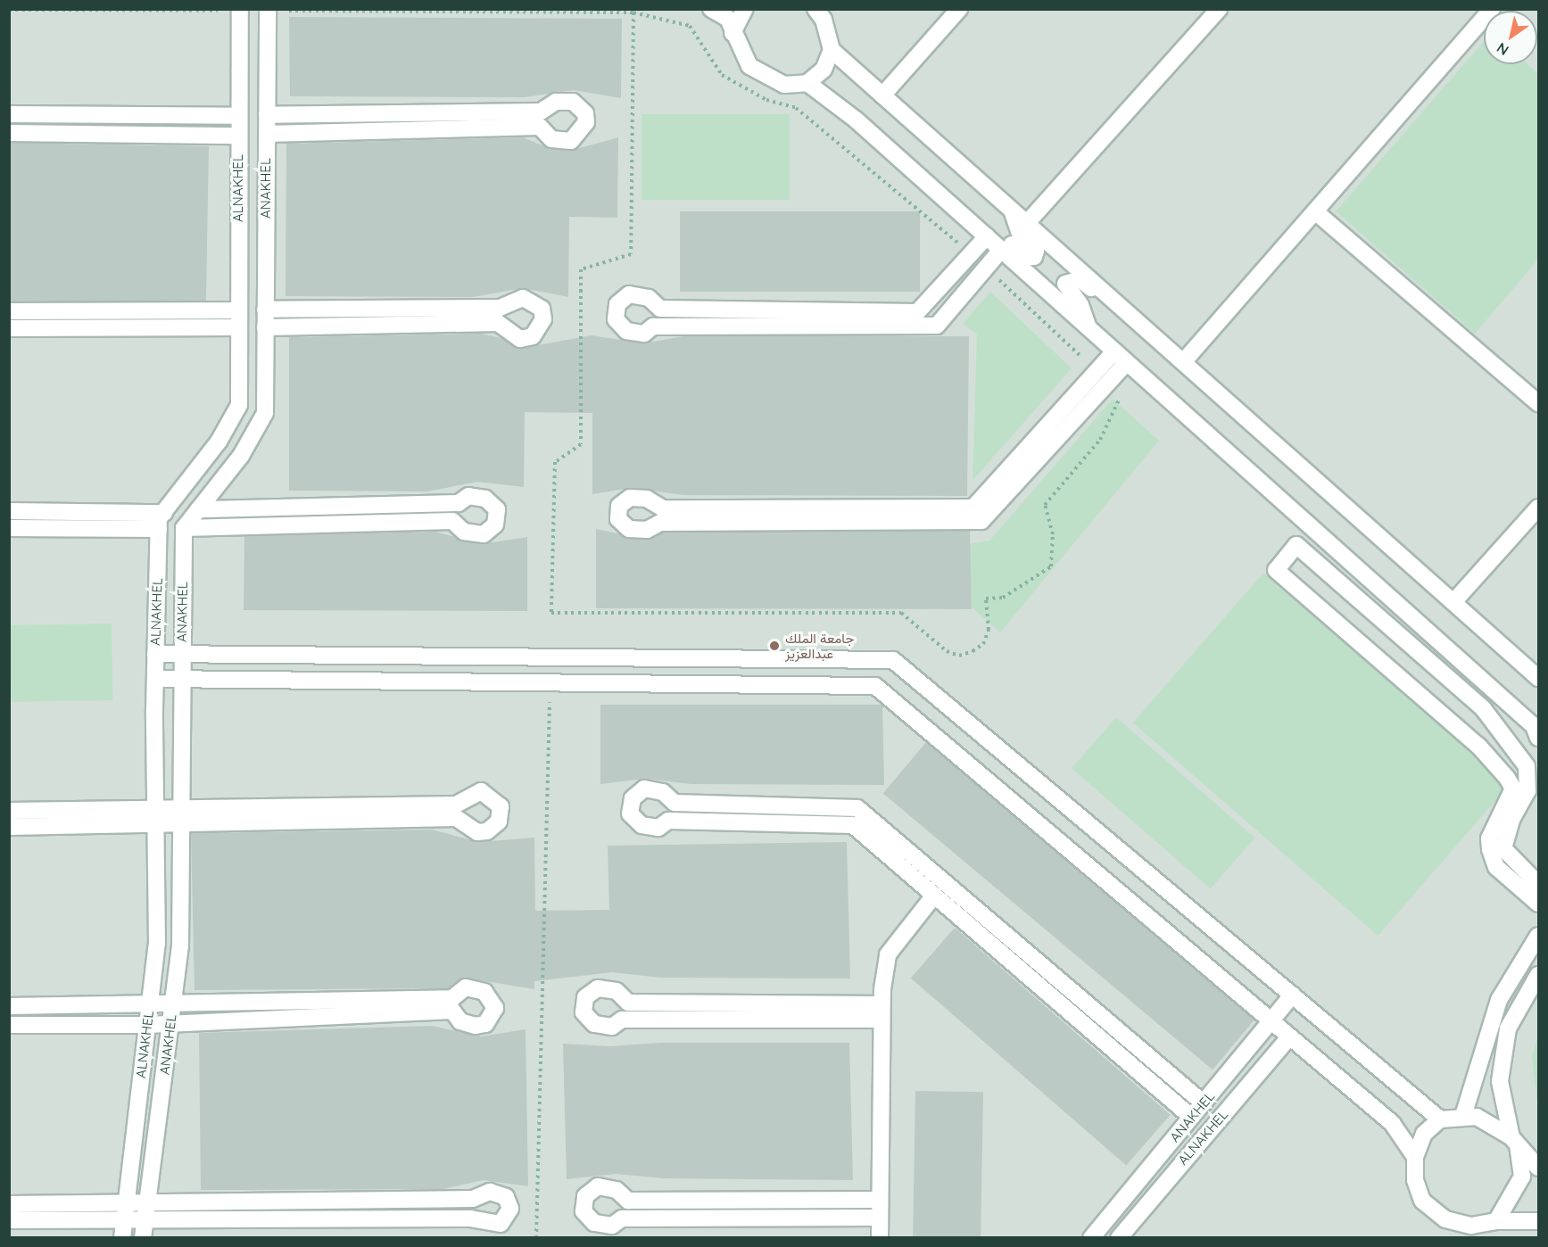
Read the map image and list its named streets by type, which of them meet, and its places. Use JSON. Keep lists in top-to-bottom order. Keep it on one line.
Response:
{"streets":{"street":["ALNAKHEL","ANAKHEL"]},"places":["جامعة الملك عبدالعزيز"],"north":"bottom left"}
